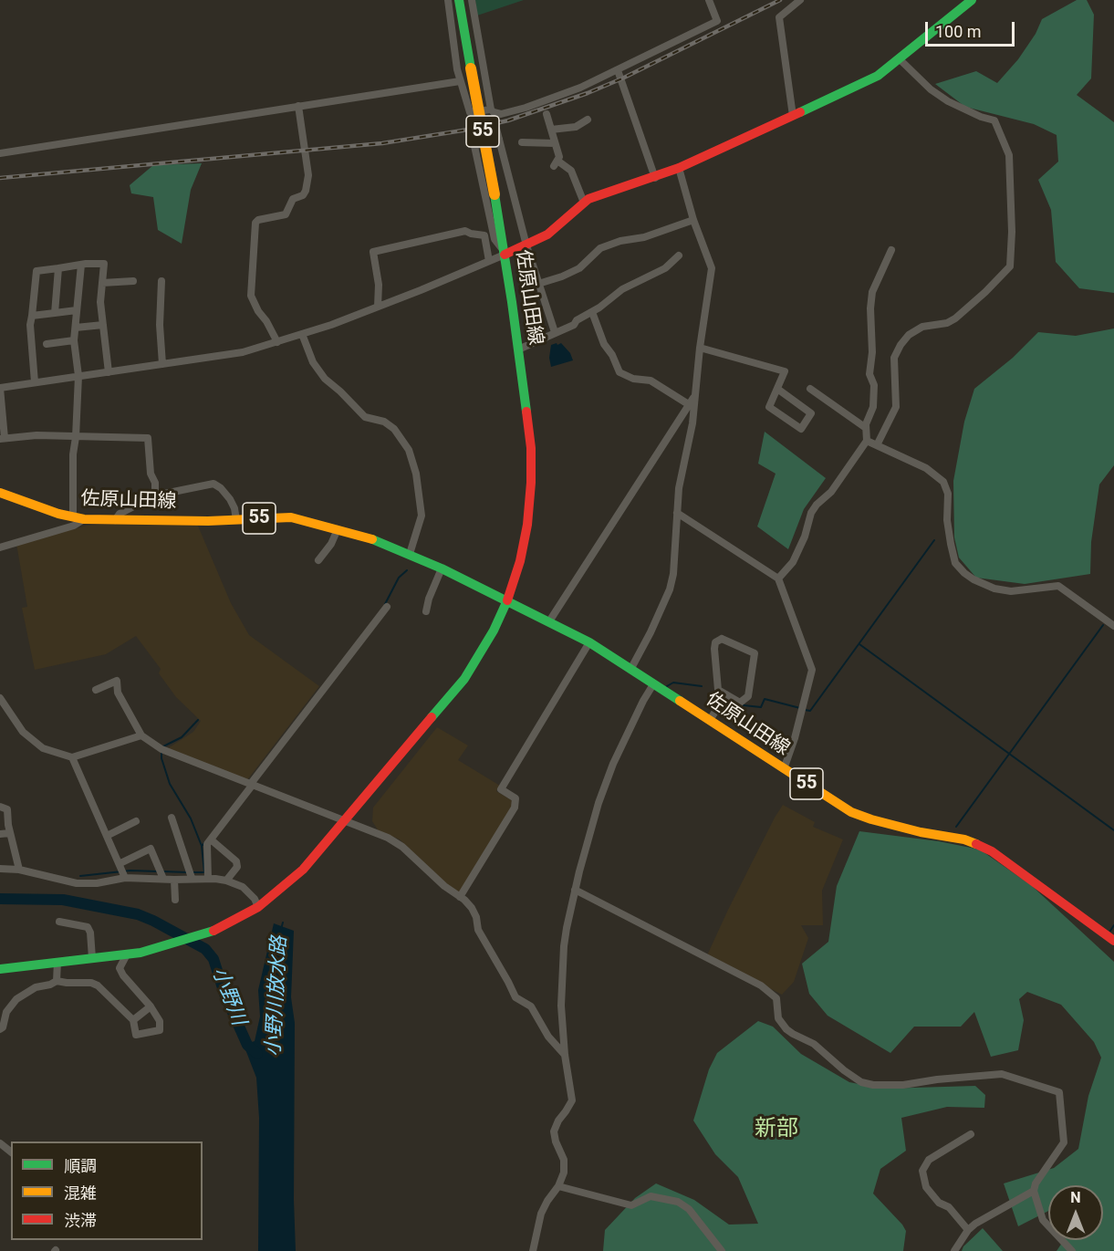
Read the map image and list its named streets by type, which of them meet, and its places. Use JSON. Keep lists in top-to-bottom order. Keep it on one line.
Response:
{"streets":{"main road":["55","佐原山田線"]},"districts":["新部"],"water":["小野川","小野川放水路"],"legend":["順調","混雑","渋滞"],"scale_bar":"100 m","north":"top"}
